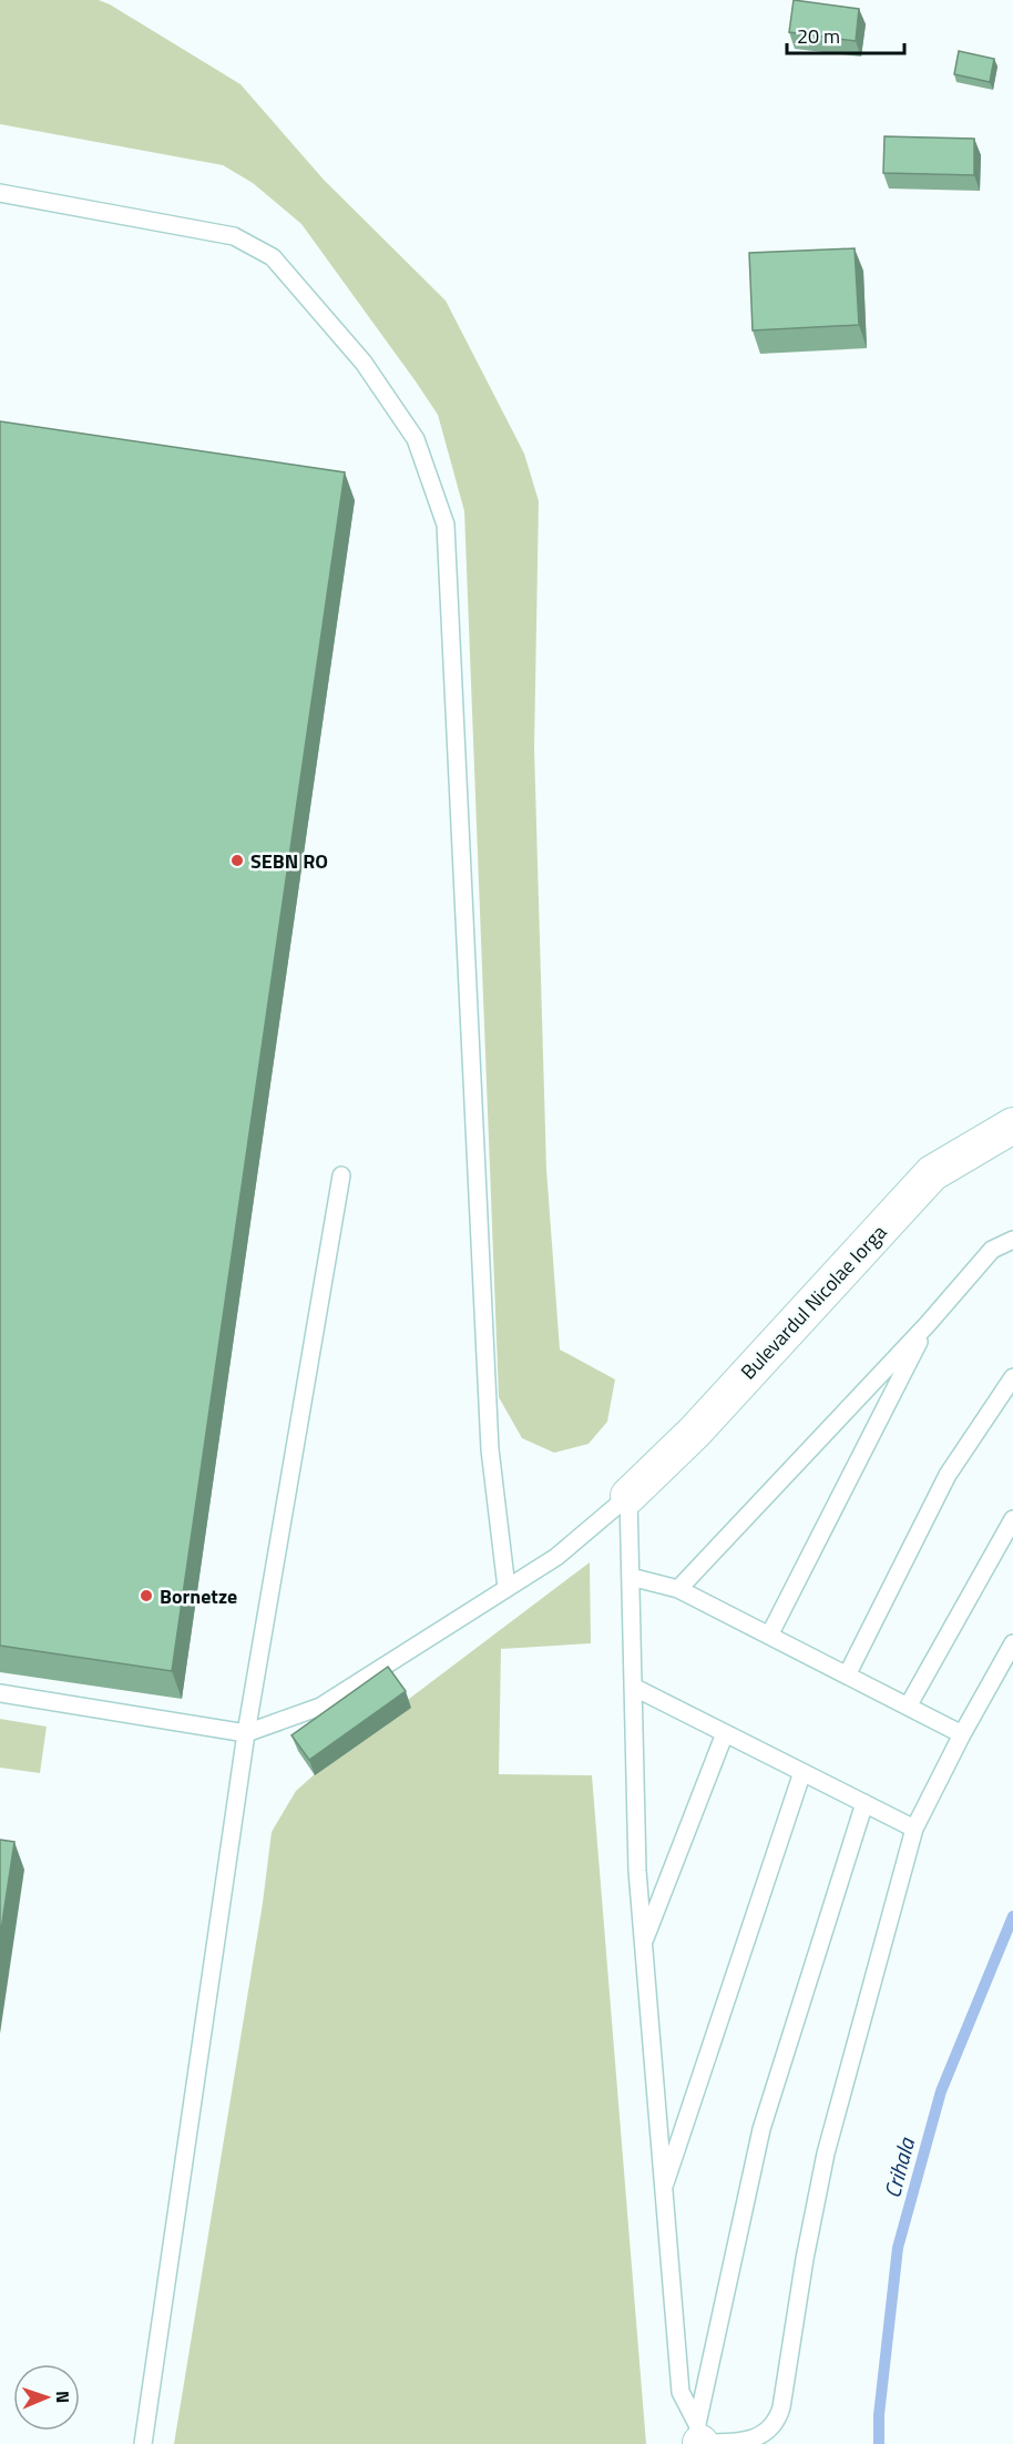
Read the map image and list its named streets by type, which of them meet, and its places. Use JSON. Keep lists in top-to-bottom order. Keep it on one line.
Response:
{"streets":{"street":["Bulevardul Nicolae Iorga"]},"water":["Crihala"],"places":["SEBN RO","Bornetze"],"scale_bar":"20 m","north":"right"}
